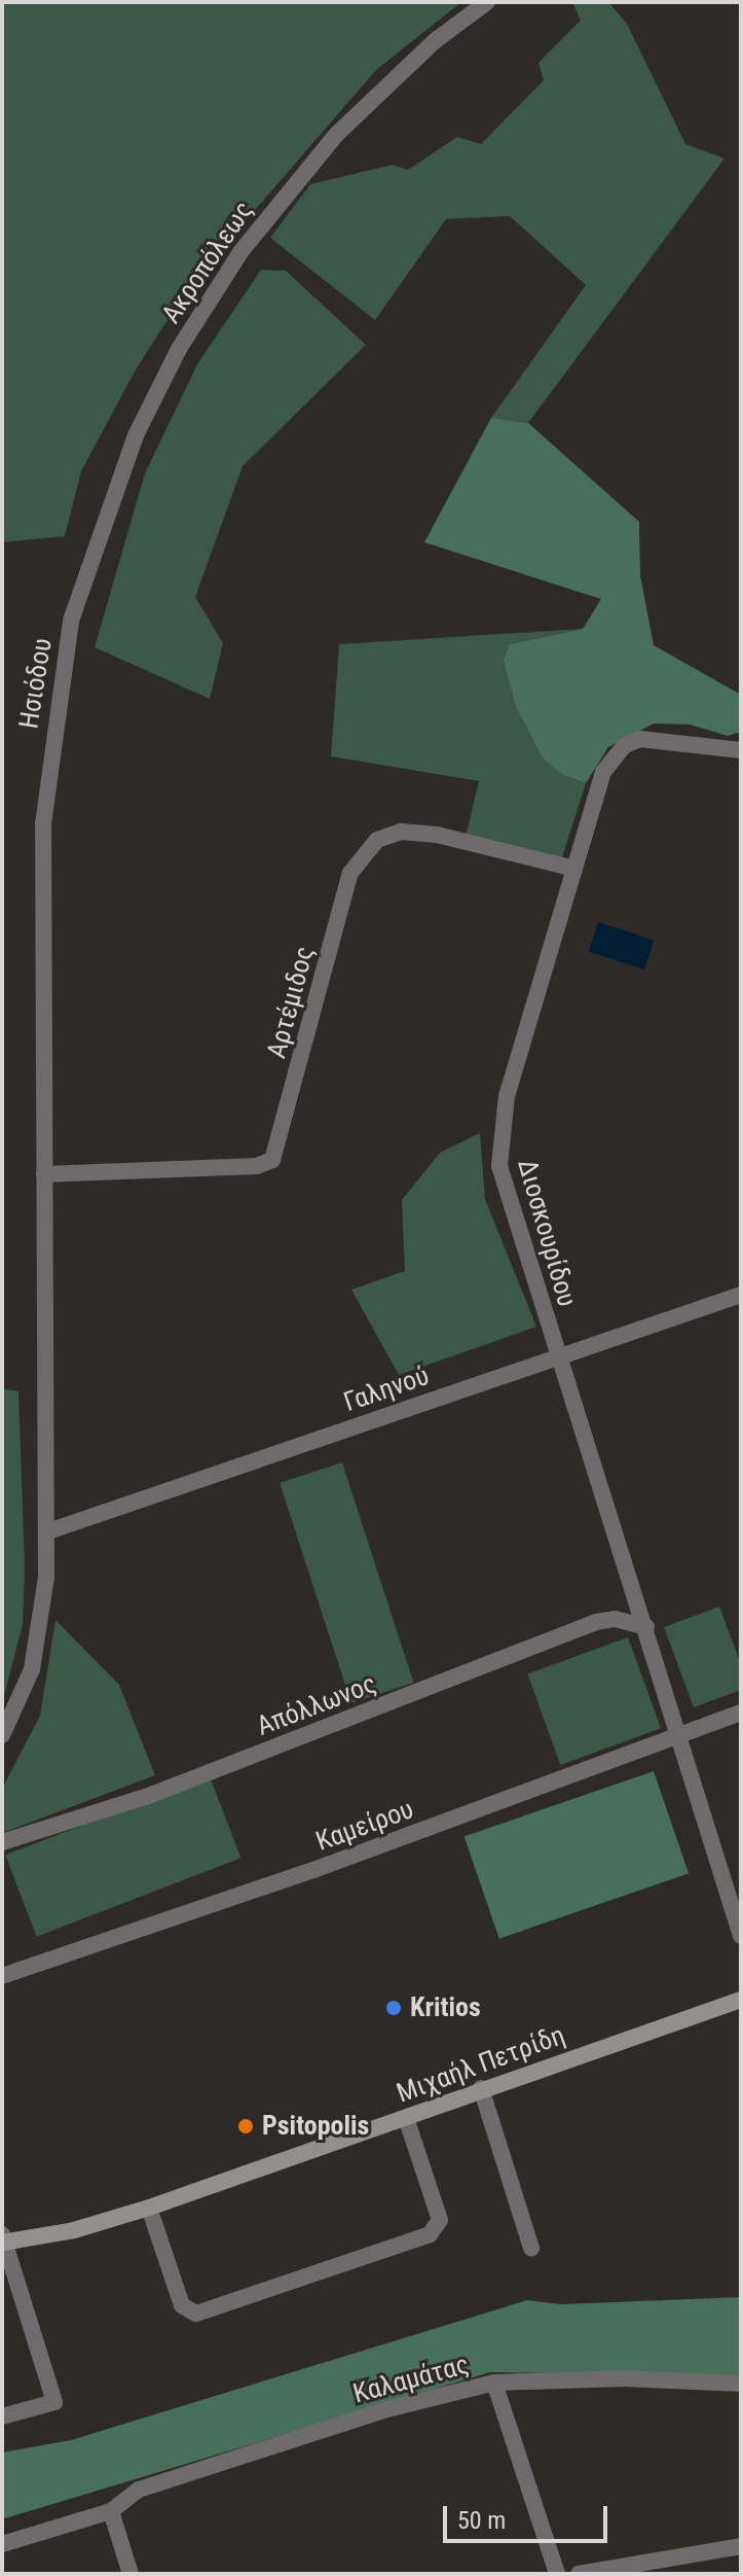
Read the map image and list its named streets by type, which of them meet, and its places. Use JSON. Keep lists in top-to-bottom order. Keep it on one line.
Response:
{"streets":{"main road":["Μιχαήλ Πετρίδη"],"street":["Ακροπόλεως","Ησιόδου","Αρτέμιδος","Διοσκουρίδου","Γαληνού","Απόλλωνος","Καμείρου","Καλαμάτας"]},"crossings":[["Ακροπόλεως","Ησιόδου"],["Ησιόδου","Αρτέμιδος"],["Ησιόδου","Γαληνού"],["Αρτέμιδος","Διοσκουρίδου"],["Διοσκουρίδου","Γαληνού"],["Διοσκουρίδου","Απόλλωνος"],["Διοσκουρίδου","Καμείρου"]],"places":["Kritios","Psitopolis"],"scale_bar":"50 m"}
